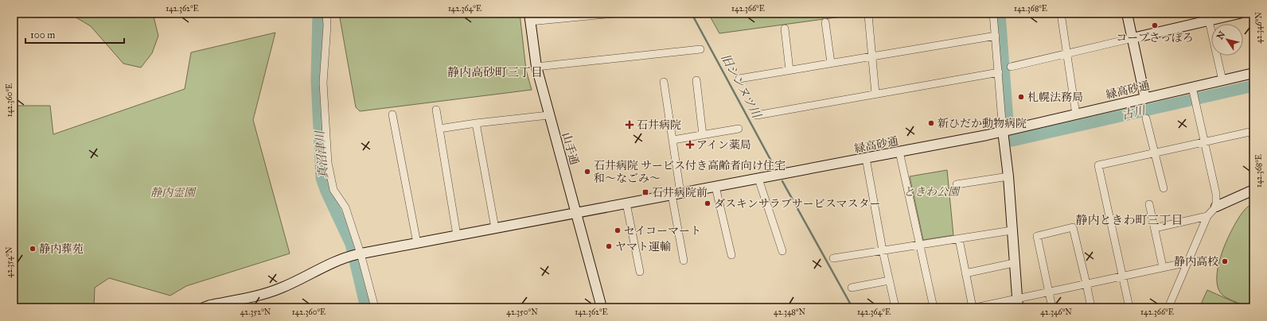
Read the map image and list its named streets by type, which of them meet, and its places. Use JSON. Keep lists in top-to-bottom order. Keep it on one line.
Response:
{"streets":{"street":["緑高砂通","山手通"]},"crossings":[["緑高砂通","山手通"]],"districts":["静内高砂町三丁目","静内ときわ町三丁目"],"water":["旧シンヌツ川","古川","真沼津川"],"parks":["ときわ公園","静内霊園"],"places":{"other":["コープさっぽろ","札幌法務局","新ひだか動物病院","石井病院 サービス付き高齢者向け住宅 和～なごみ～","ダスキンサラブサービスマスター","セイコーマート","ヤマト運輸","静内葬苑","静内高校"],"health":["石井病院","アイン薬局"],"transit":["石井病院前"]},"scale_bar":"100 m","north":"top left","coordinates":["142.362°E","142.364°E","142.366°E","142.368°E","42.346°N","142.360°E","42.354°N","42.352°N","42.350°N","42.348°N"]}
